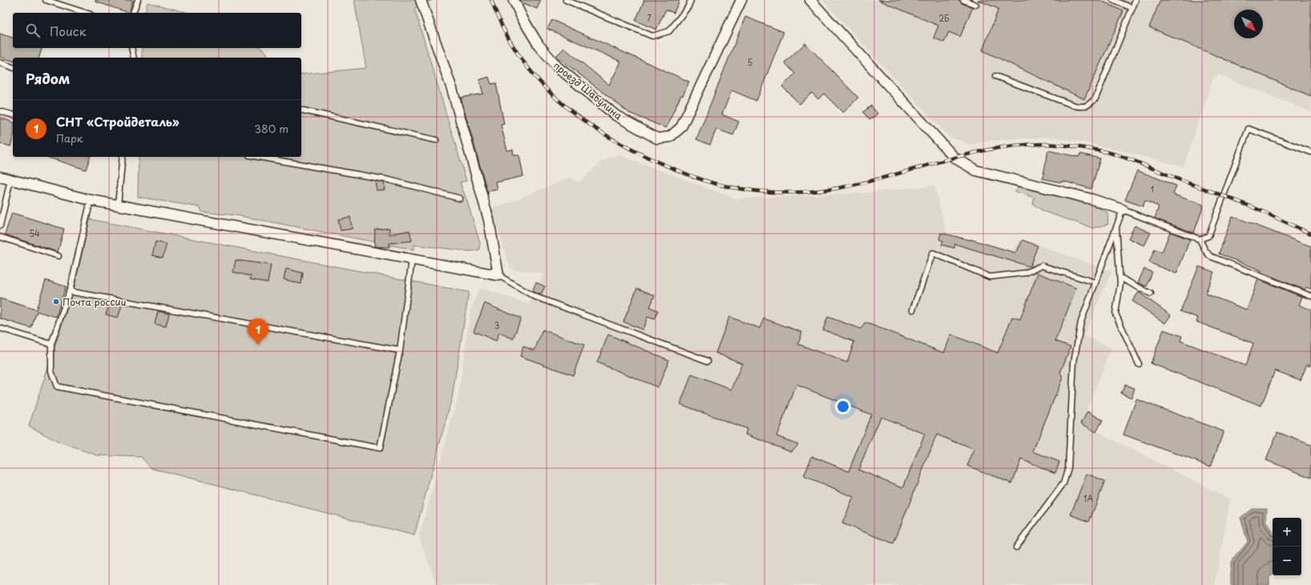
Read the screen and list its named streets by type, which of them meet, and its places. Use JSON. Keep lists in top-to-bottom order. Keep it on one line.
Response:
{"streets":{"street":["проезд Шабулина"]},"places":["Почта россии"],"house_numbers":["7","2Б","5","1","54","3","1А"],"north":"bottom right","page":{"search":"Поиск","heading":"Рядом","list":[{"mark":"1","name":"СНТ «Стройдеталь»","note":"Парк","value":"380 m"}],"pins":"1","map_buttons":["+","−"]}}
